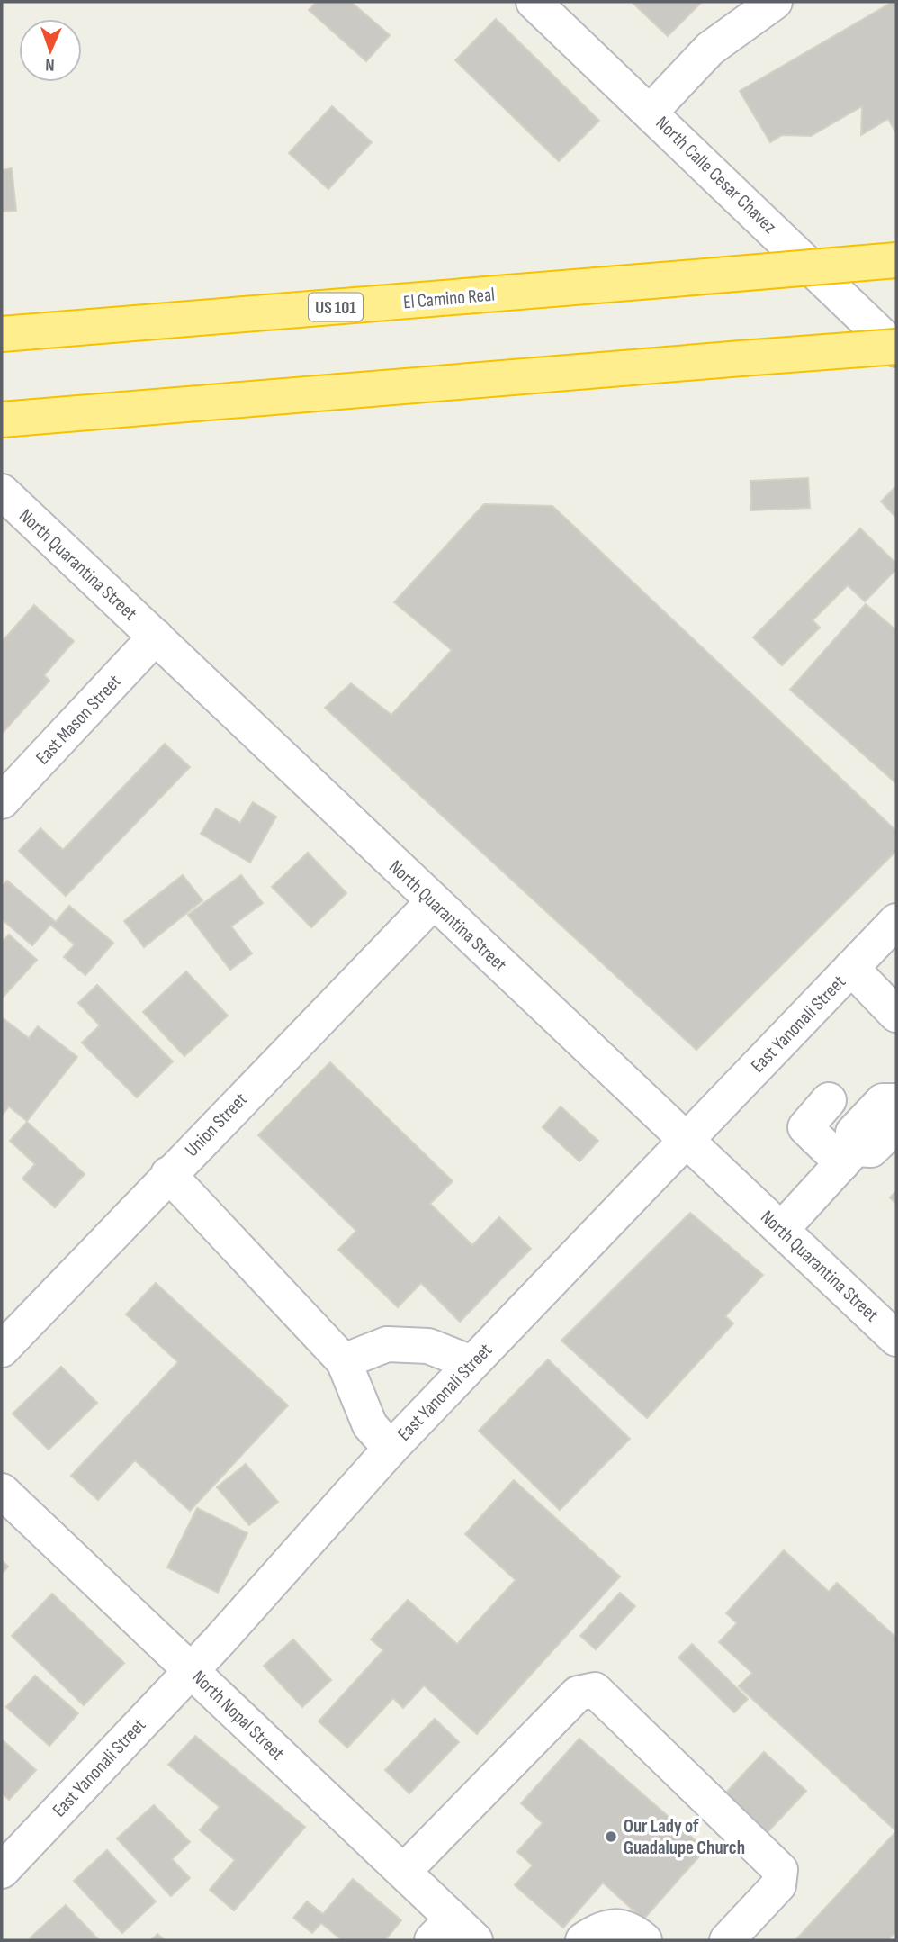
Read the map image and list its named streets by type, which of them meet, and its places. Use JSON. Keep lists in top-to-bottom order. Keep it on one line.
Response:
{"streets":{"highway":["El Camino Real","US 101"],"street":["North Calle Cesar Chavez","North Quarantina Street","East Mason Street","East Yanonali Street","Union Street","North Nopal Street"]},"crossings":[["North Quarantina Street","East Mason Street"],["North Quarantina Street","East Yanonali Street"],["North Quarantina Street","Union Street"],["East Yanonali Street","North Nopal Street"]],"places":["Our Lady of Guadalupe Church"],"north":"bottom"}
